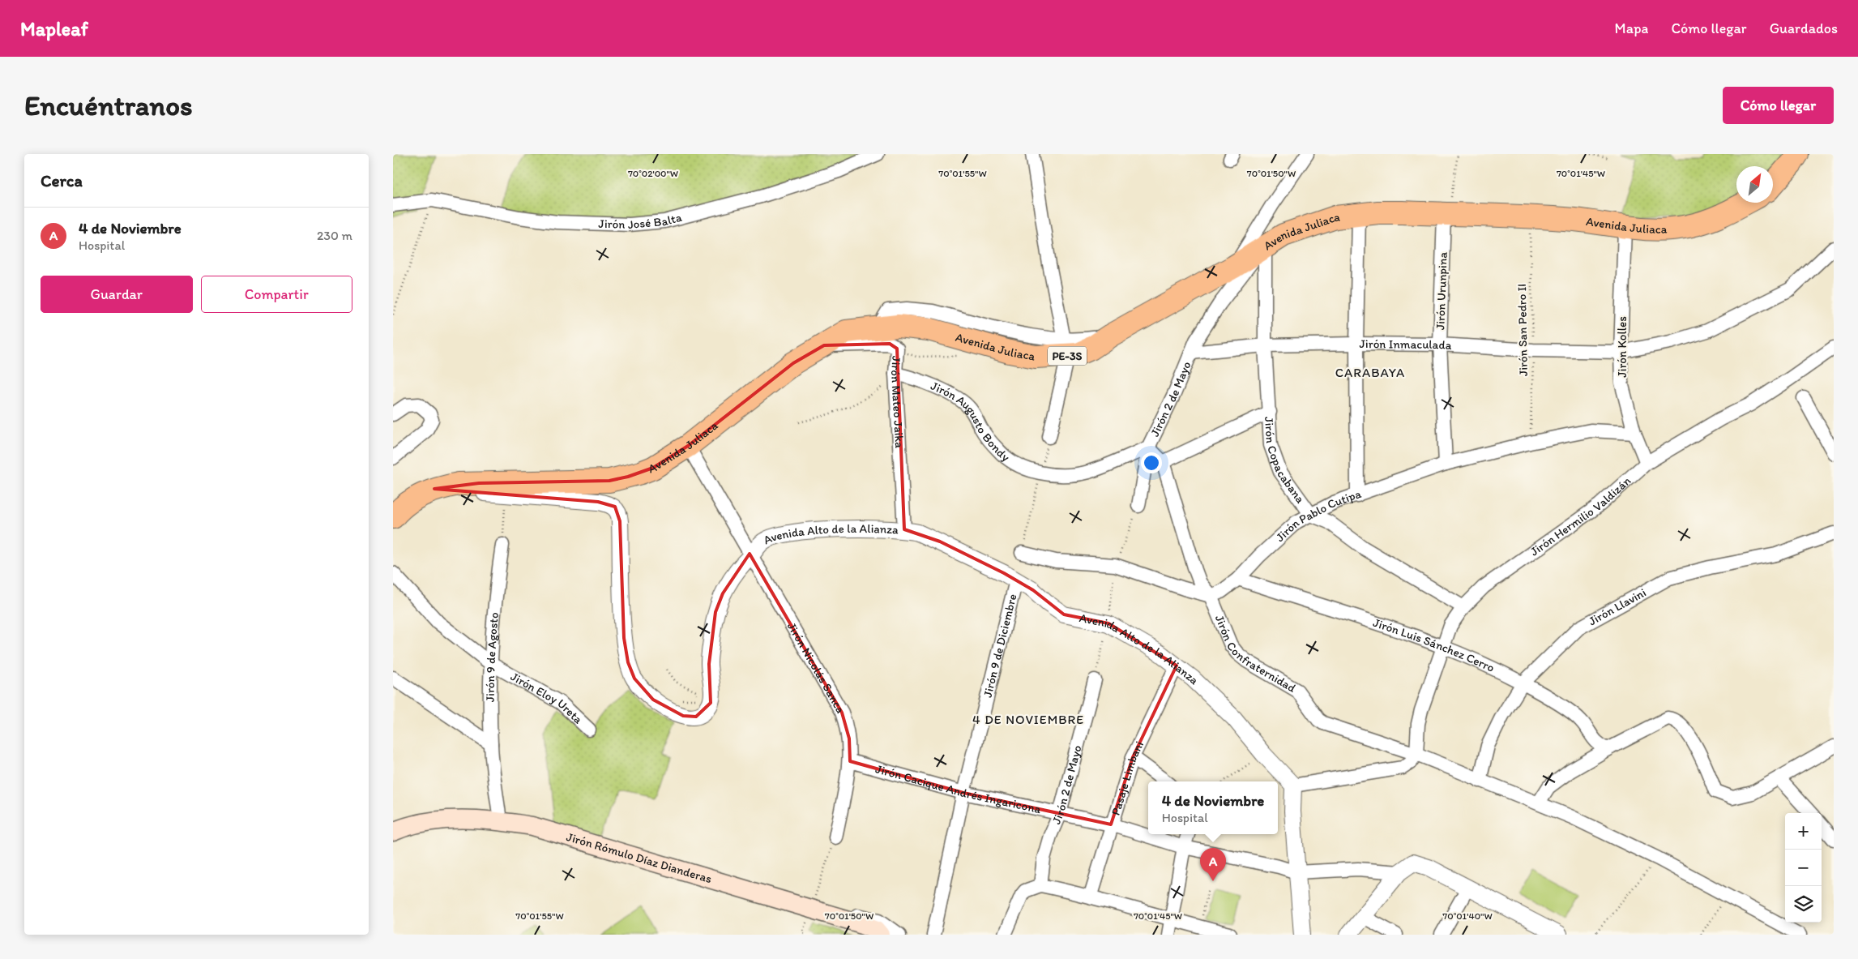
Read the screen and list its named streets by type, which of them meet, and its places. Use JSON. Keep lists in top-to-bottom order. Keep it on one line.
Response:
{"streets":{"highway":["Avenida Juliaca","PE-3S"],"main road":["Jirón Rómulo Díaz Dianderas"],"street":["Jirón José Balta","Jirón Urunpina","Jirón Inmaculada","Jirón Kolles","Jirón 2 de Mayo","Jirón Mateo Jaika","Jirón Augusto Bondy","Jirón Copacabana","Jirón Hermilio Valdizán","Jirón Pablo Cutipa","Avenida Alto de la Alianza","Jirón Llavini","Jirón 9 de Diciembre","Jirón Luis Sánchez Cerro","Jirón Confraternidad","Jirón 9 de Agosto","Jirón Nicolás Sanca","Jirón Eloy Ureta","Pasaje Limbani","Jirón Cacique Andrés Ingaricona"],"path":["Jirón San Pedro II"]},"crossings":[["Avenida Juliaca","Jirón Urunpina"],["Avenida Juliaca","Jirón San Pedro II"],["Avenida Juliaca","Jirón Kolles"],["Avenida Juliaca","Jirón 2 de Mayo"],["Avenida Juliaca","Jirón Mateo Jaika"],["Avenida Juliaca","Jirón Copacabana"],["Avenida Juliaca","Avenida Alto de la Alianza"],["Avenida Juliaca","Jirón Nicolás Sanca"],["Jirón Urunpina","Jirón Inmaculada"],["Jirón Urunpina","Jirón Pablo Cutipa"],["Jirón San Pedro II","Jirón Inmaculada"],["Jirón San Pedro II","Jirón Pablo Cutipa"],["Jirón Inmaculada","Jirón Kolles"],["Jirón Inmaculada","Jirón 2 de Mayo"],["Jirón Inmaculada","Jirón Copacabana"],["Jirón Kolles","Jirón Hermilio Valdizán"],["Jirón Kolles","Jirón Pablo Cutipa"],["Jirón 2 de Mayo","Jirón Augusto Bondy"],["Jirón 2 de Mayo","Jirón Copacabana"],["Jirón 2 de Mayo","Jirón Cacique Andrés Ingaricona"],["Jirón Mateo Jaika","Jirón Augusto Bondy"],["Jirón Mateo Jaika","Avenida Alto de la Alianza"],["Jirón Copacabana","Jirón Hermilio Valdizán"],["Jirón Copacabana","Jirón Pablo Cutipa"],["Jirón Hermilio Valdizán","Jirón Luis Sánchez Cerro"],["Jirón Hermilio Valdizán","Jirón Confraternidad"],["Jirón Pablo Cutipa","Jirón Luis Sánchez Cerro"],["Jirón Pablo Cutipa","Jirón Confraternidad"],["Avenida Alto de la Alianza","Jirón 9 de Diciembre"],["Avenida Alto de la Alianza","Jirón Nicolás Sanca"],["Avenida Alto de la Alianza","Pasaje Limbani"],["Jirón Llavini","Jirón Luis Sánchez Cerro"],["Jirón Llavini","Jirón Confraternidad"],["Jirón 9 de Diciembre","Jirón Cacique Andrés Ingaricona"],["Jirón 9 de Agosto","Jirón Eloy Ureta"],["Jirón 9 de Agosto","Jirón Rómulo Díaz Dianderas"],["Jirón Nicolás Sanca","Jirón Cacique Andrés Ingaricona"],["Pasaje Limbani","Jirón Cacique Andrés Ingaricona"]],"districts":["CARABAYA","4 DE NOVIEMBRE"],"north":"top right","page":{"header":"Mapleaf","nav":["Mapa","Cómo llegar","Guardados"],"buttons":["Cómo llegar",["Guardar","Compartir"]],"title":"Encuéntranos","heading":"Cerca","list":[{"mark":"A","name":"4 de Noviembre","note":"Hospital","value":"230 m"}],"popup":["4 de Noviembre","Hospital"],"map_buttons":["+","−"],"pins":"A"},"coordinates":["70°02'00\"W","70°01'55\"W","70°01'50\"W","70°01'45\"W","70°01'40\"W"]}
